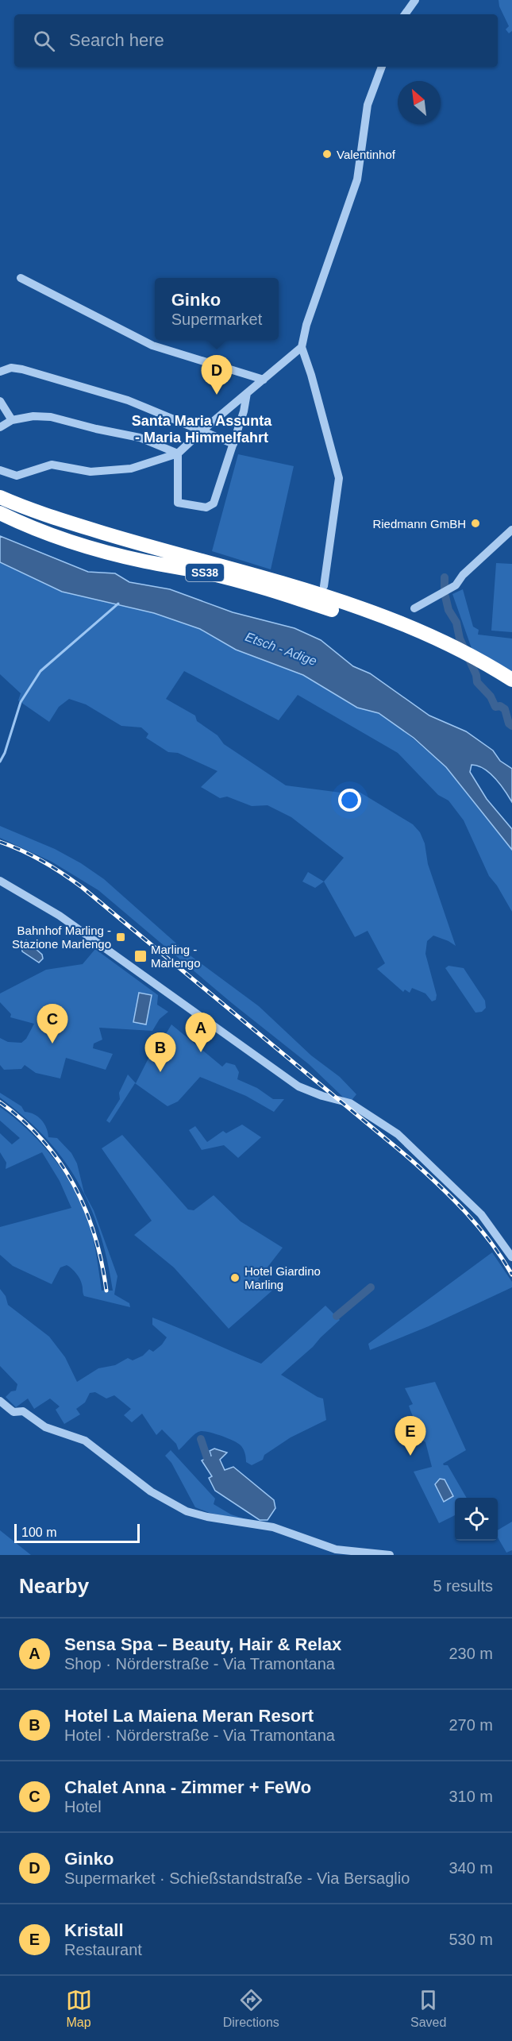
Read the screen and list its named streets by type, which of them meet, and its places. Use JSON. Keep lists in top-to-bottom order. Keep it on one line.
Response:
{"streets":{"highway":["SS38"]},"districts":["Santa Maria Assunta - Maria Himmelfahrt"],"water":["Etsch - Adige"],"places":{"other":["Valentinhof","Riedmann GmBH","Hotel Giardino Marling"],"transit":["Bahnhof Marling - Stazione Marlengo","Marling - Marlengo"]},"scale_bar":"100 m","north":"top left","page":{"search":"Search here","popup":["Ginko","Supermarket"],"pins":["D","C","A","B","E"],"scale":"100 m","heading":["Nearby","5 results"],"list":[{"mark":"A","name":"Sensa Spa – Beauty, Hair & Relax","note":"Shop · Nörderstraße - Via Tramontana","value":"230 m"},{"mark":"B","name":"Hotel La Maiena Meran Resort","note":"Hotel · Nörderstraße - Via Tramontana","value":"270 m"},{"mark":"C","name":"Chalet Anna - Zimmer + FeWo","note":"Hotel","value":"310 m"},{"mark":"D","name":"Ginko","note":"Supermarket · Schießstandstraße - Via Bersaglio","value":"340 m"},{"mark":"E","name":"Kristall","note":"Restaurant","value":"530 m"}],"nav":["Map","Directions","Saved"]}}
